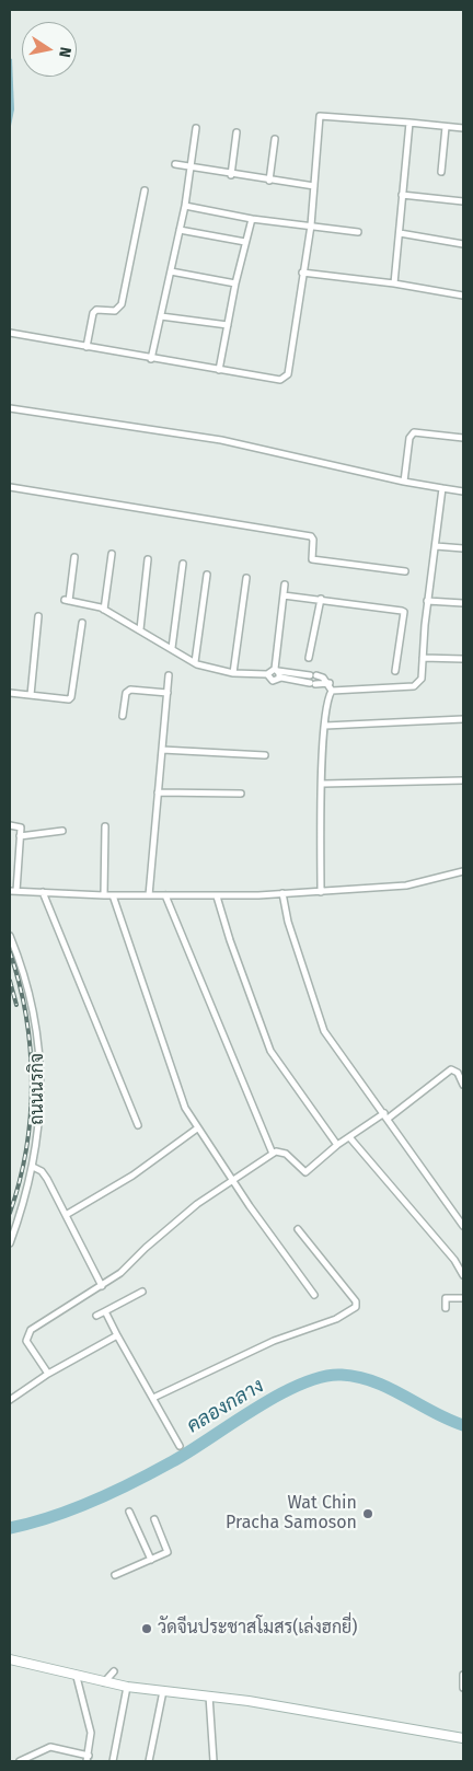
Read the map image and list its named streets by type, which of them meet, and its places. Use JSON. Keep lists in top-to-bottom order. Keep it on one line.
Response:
{"streets":{"street":["ถนนนรกิจ"]},"water":["คลองกลาง"],"places":["Wat Chin Pracha Samoson","วัดจีนประชาสโมสร(เล่งฮกยี่)"],"north":"right"}
